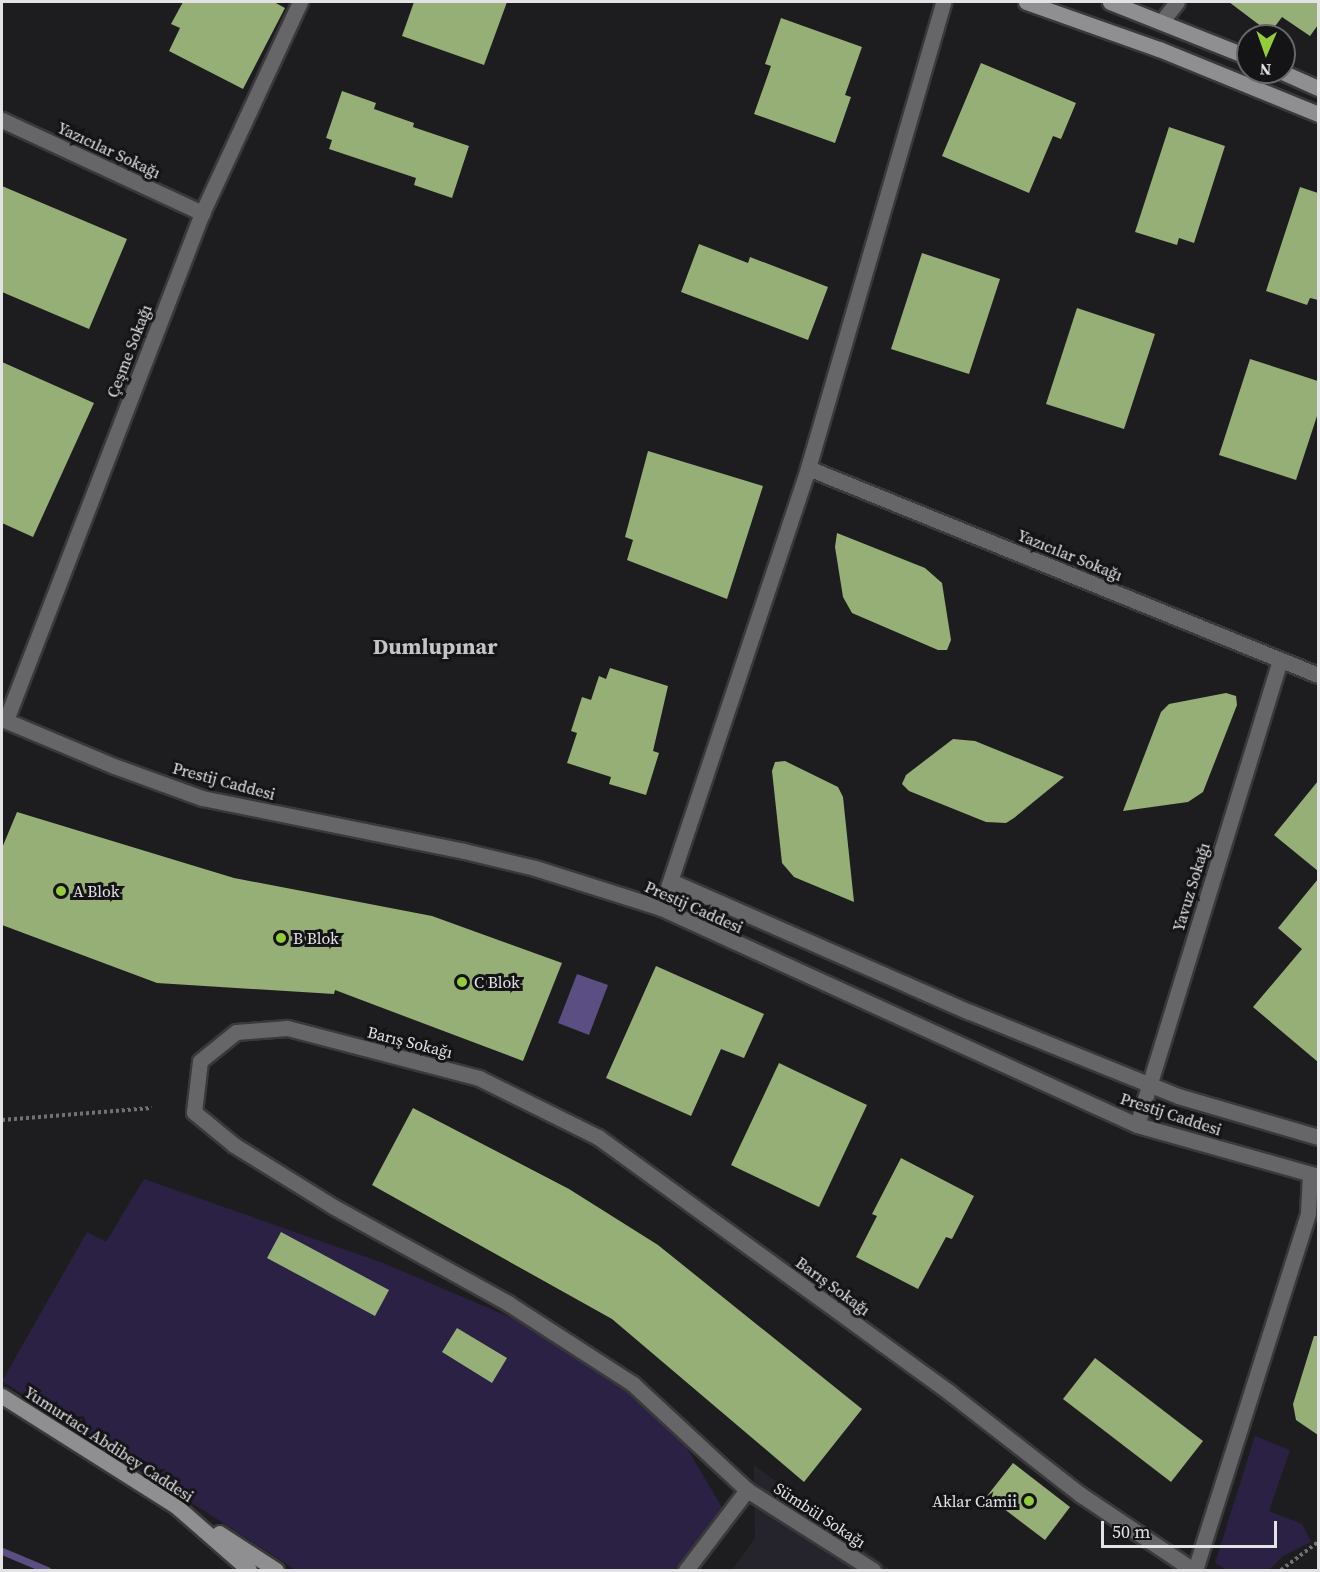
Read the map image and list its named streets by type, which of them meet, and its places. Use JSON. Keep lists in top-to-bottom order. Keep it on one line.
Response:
{"streets":{"main road":["Yumurtacı Abdibey Caddesi"],"street":["Yazıcılar Sokağı","Çeşme Sokağı","Prestij Caddesi","Yavuz Sokağı","Barış Sokağı","Sümbül Sokağı"]},"crossings":[["Yazıcılar Sokağı","Çeşme Sokağı"],["Yazıcılar Sokağı","Yavuz Sokağı"],["Çeşme Sokağı","Prestij Caddesi"],["Prestij Caddesi","Yavuz Sokağı"],["Barış Sokağı","Sümbül Sokağı"]],"districts":["Dumlupınar"],"places":["A Blok","B Blok","C Blok","Aklar Camii"],"scale_bar":"50 m","north":"bottom"}
